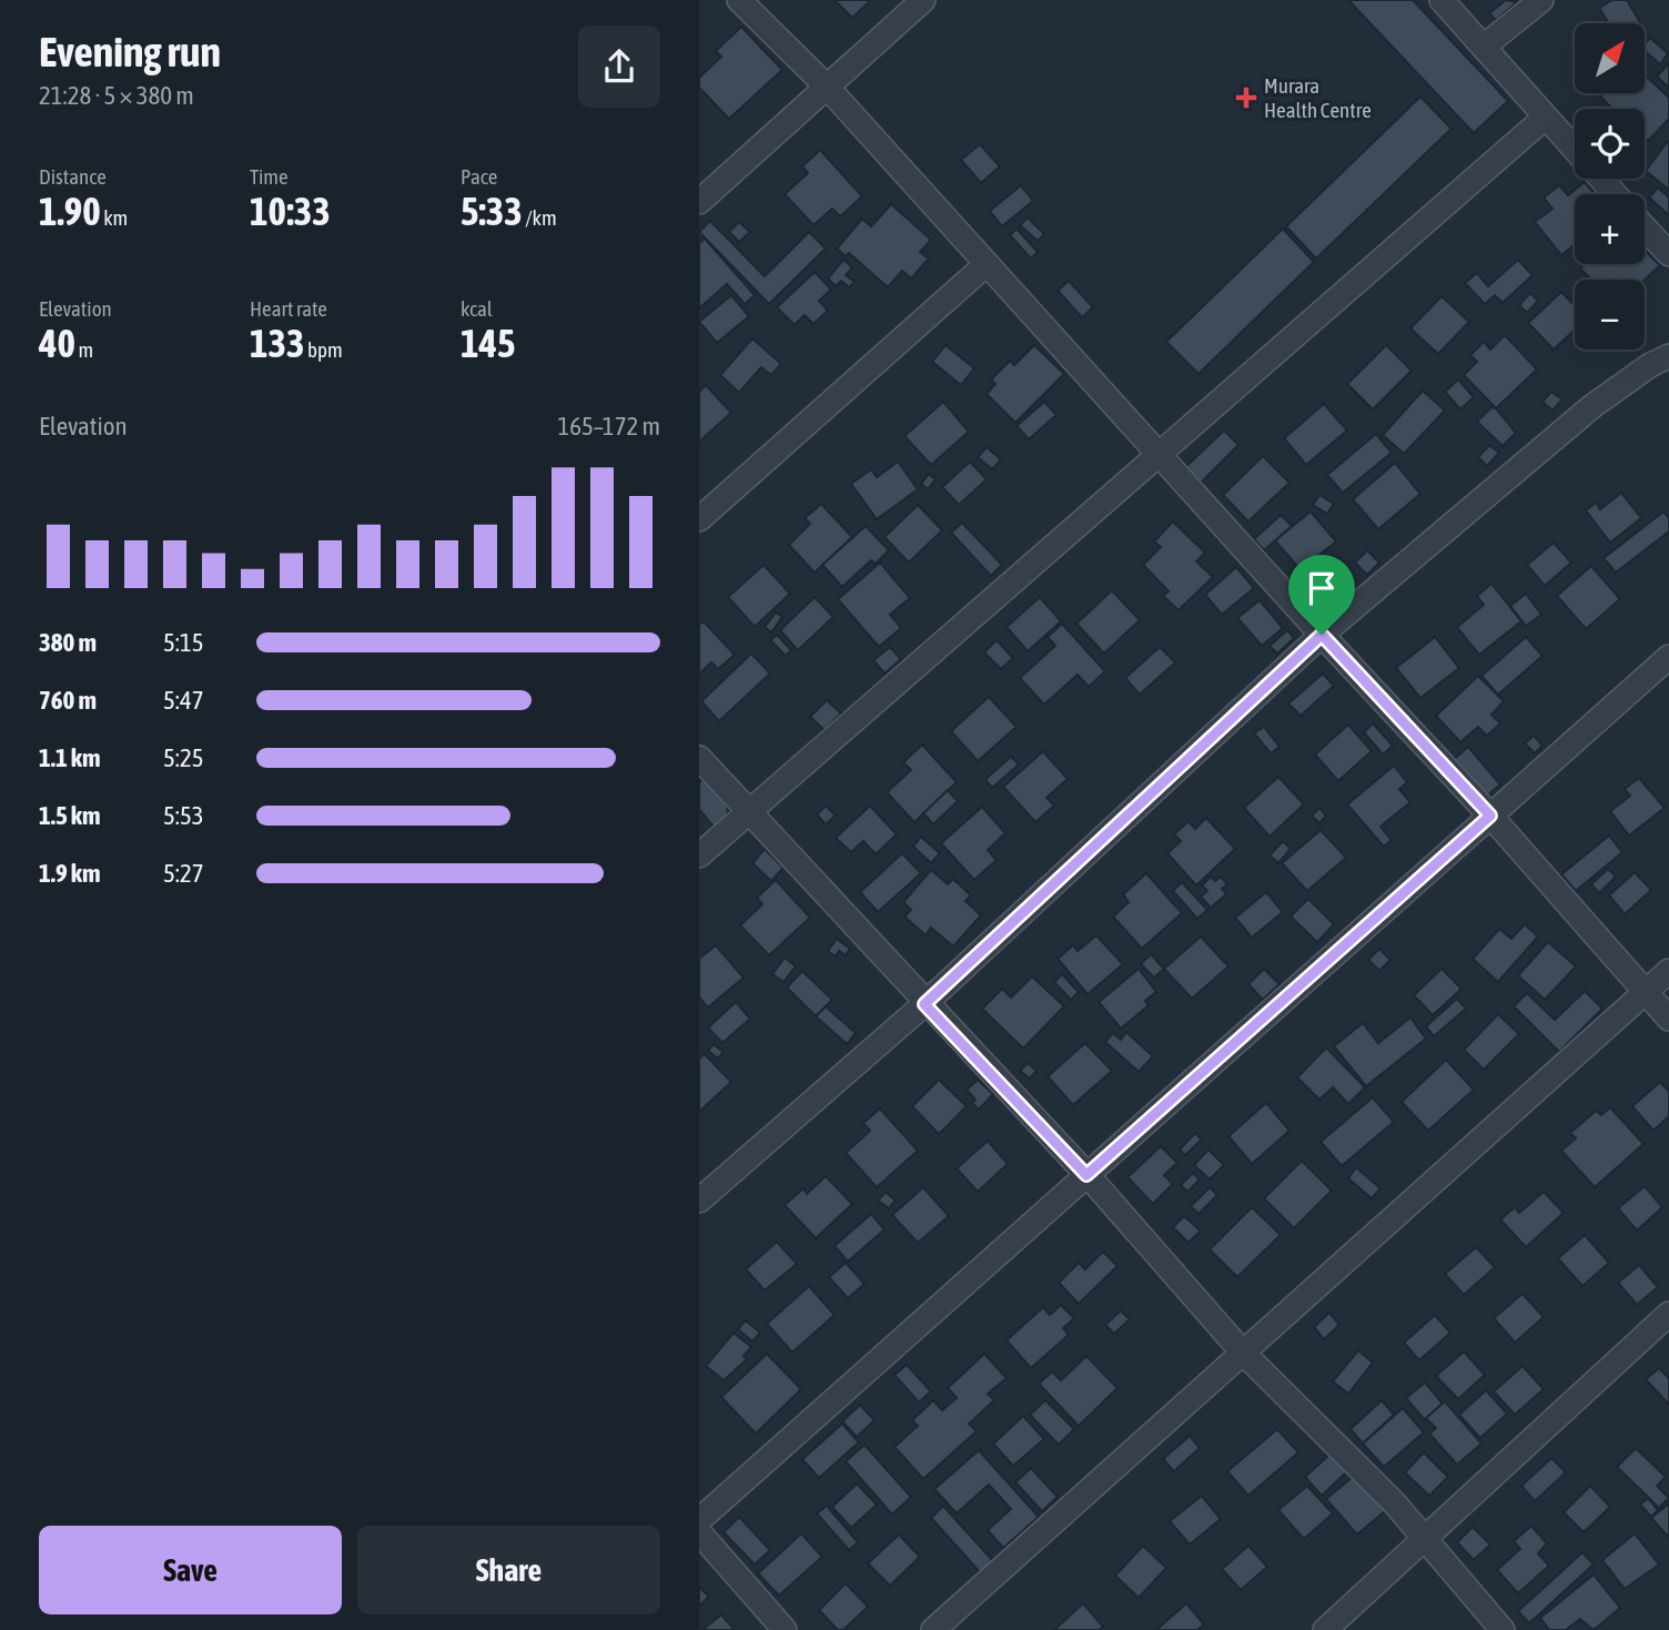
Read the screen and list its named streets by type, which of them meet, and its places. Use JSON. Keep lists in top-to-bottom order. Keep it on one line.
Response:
{"places":{"health":["Murara Health Centre"]},"north":"top right","page":{"heading":["Evening run","21:28 · 5 × 380 m"],"map_buttons":["+","−"],"stats":[["Distance","1.90 km"],["Time","10:33"],["Pace","5:33 /km"],["Elevation","40 m"],["Heart rate","133 bpm"],["kcal","145"]],"chart":["Elevation","165–172 m"],"list":[{"name":"380 m","note":"5:15"},{"name":"760 m","note":"5:47"},{"name":"1.1 km","note":"5:25"},{"name":"1.5 km","note":"5:53"},{"name":"1.9 km","note":"5:27"}],"buttons":["Save","Share"]}}
